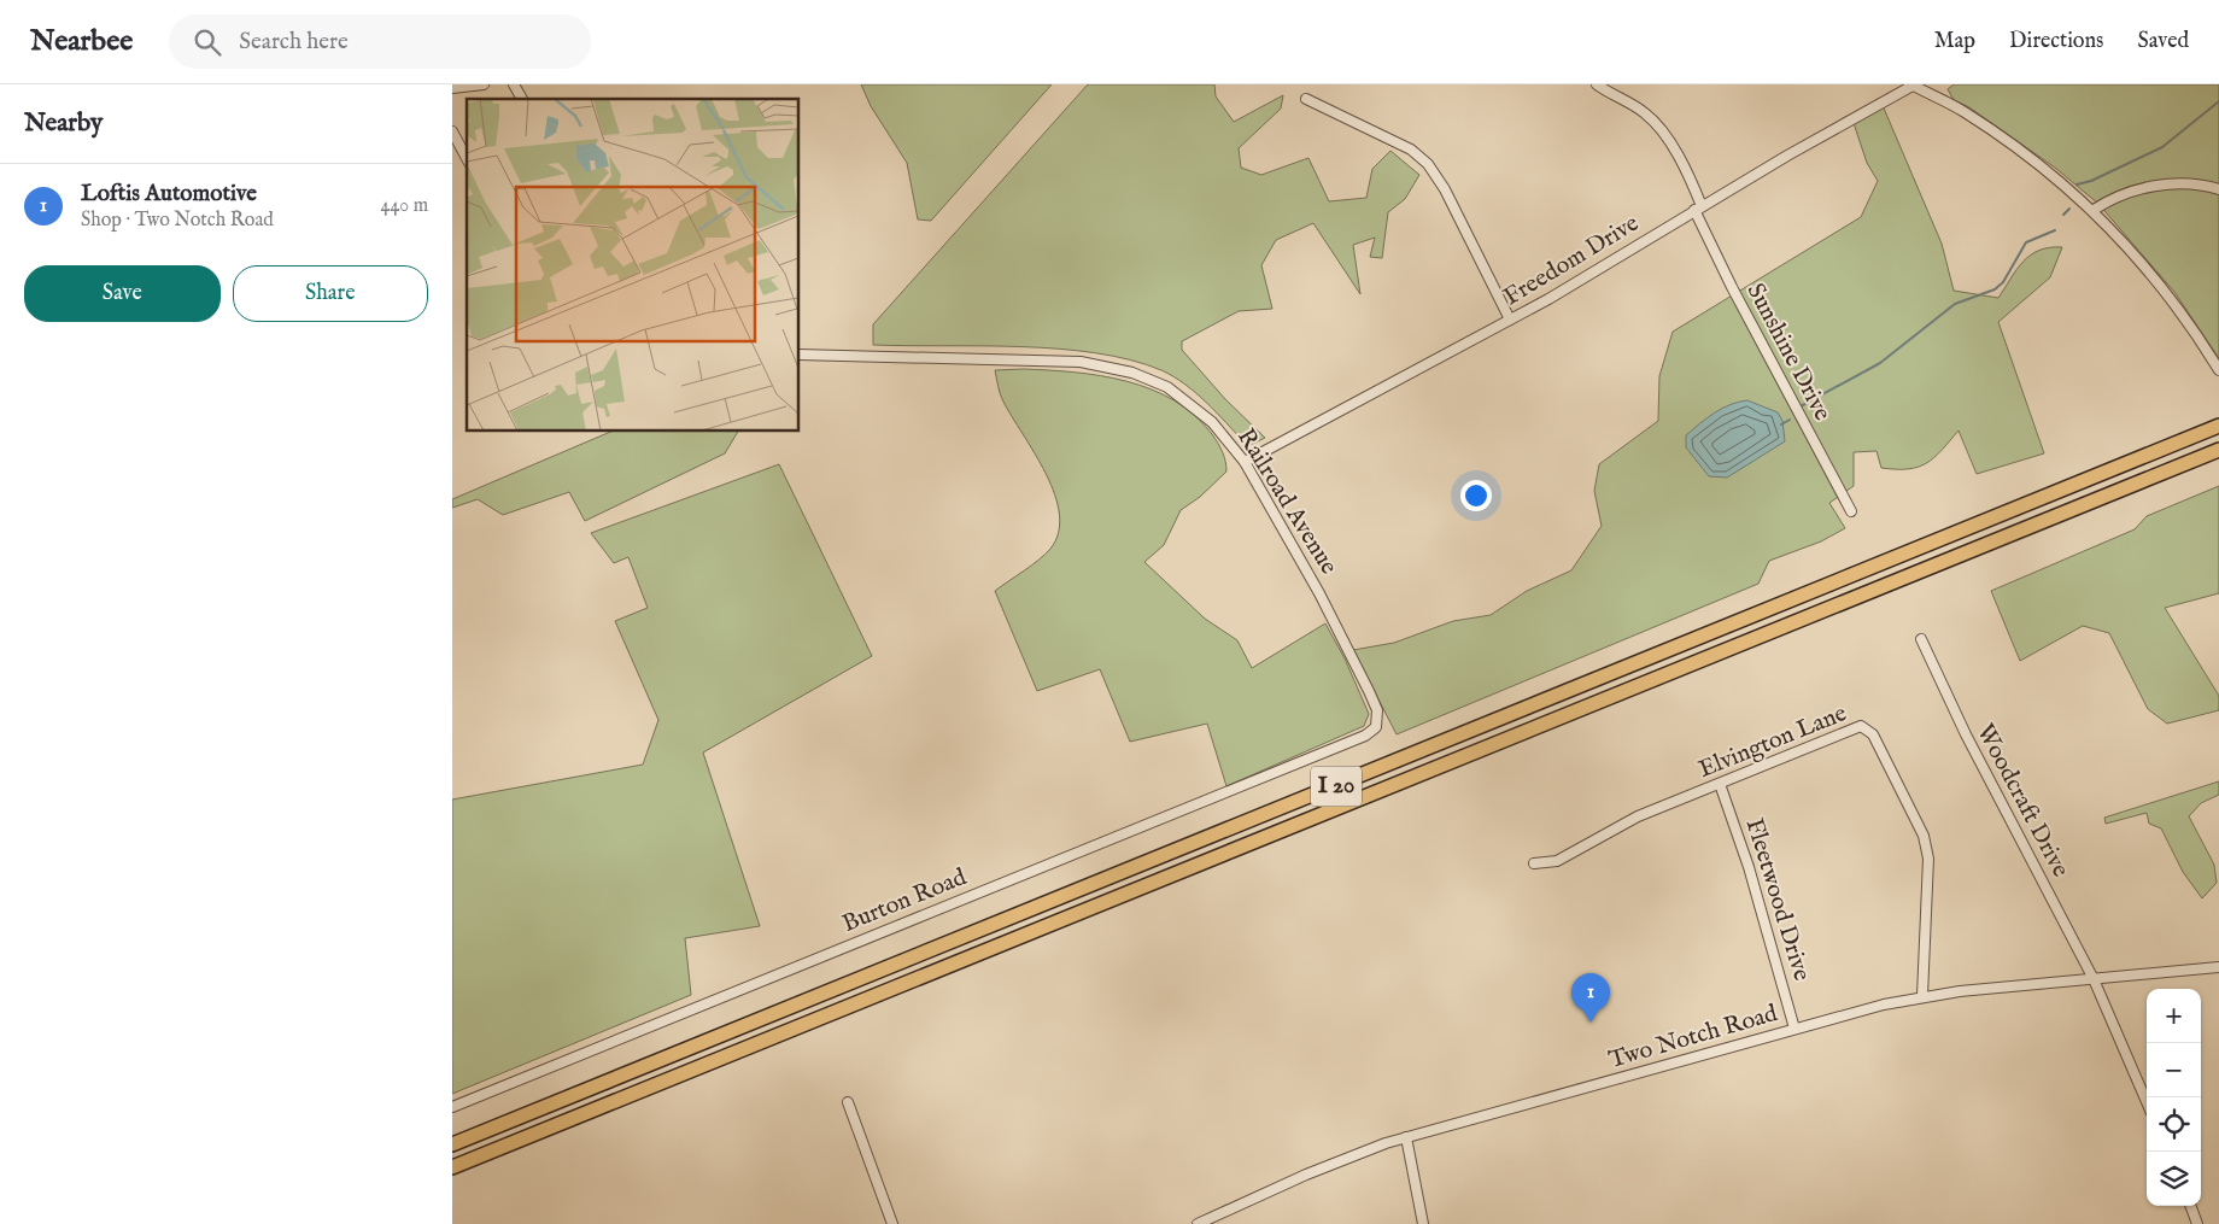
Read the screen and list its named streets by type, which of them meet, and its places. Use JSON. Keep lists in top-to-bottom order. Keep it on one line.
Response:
{"streets":{"highway":["I 20"],"street":["Freedom Drive","Sunshine Drive","Railroad Avenue","Elvington Lane","Woodcraft Drive","Fleetwood Drive","Burton Road","Two Notch Road"]},"crossings":[["Freedom Drive","Sunshine Drive"],["Freedom Drive","Railroad Avenue"],["Railroad Avenue","Burton Road"],["Elvington Lane","Fleetwood Drive"],["Elvington Lane","Two Notch Road"],["Woodcraft Drive","Two Notch Road"],["Fleetwood Drive","Two Notch Road"]],"page":{"header":"Nearbee","search":"Search here","nav":["Map","Directions","Saved"],"heading":"Nearby","list":[{"mark":"1","name":"Loftis Automotive","note":"Shop · Two Notch Road","value":"440 m"}],"buttons":["Save","Share"],"pins":"1","map_buttons":["+","−"]}}
